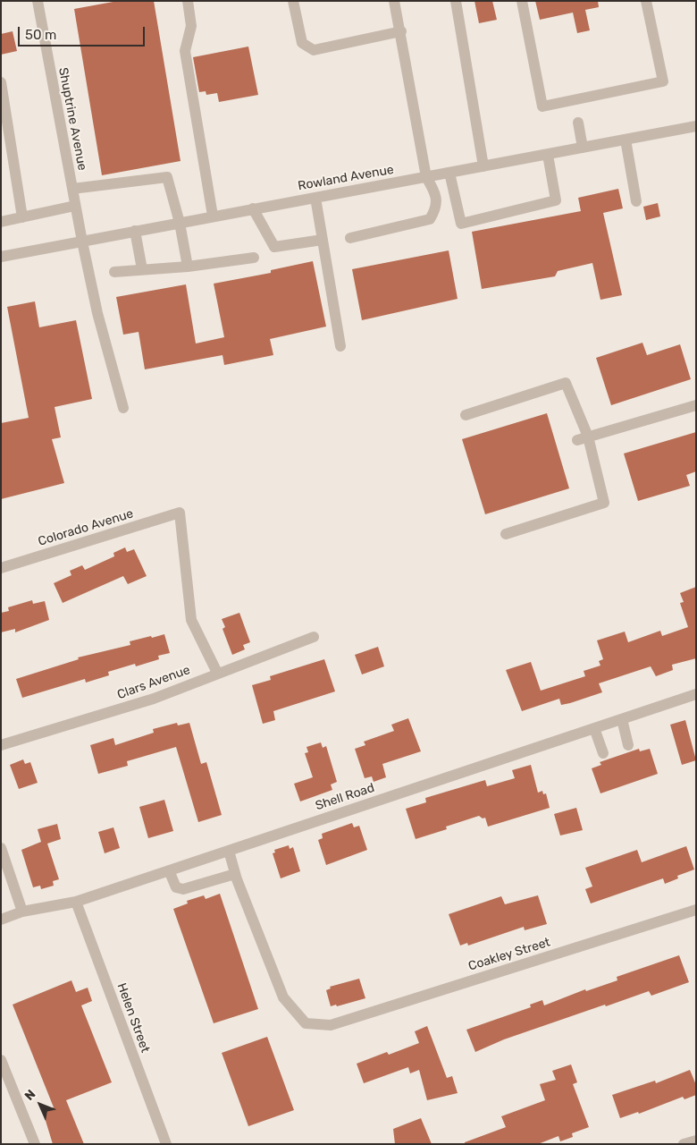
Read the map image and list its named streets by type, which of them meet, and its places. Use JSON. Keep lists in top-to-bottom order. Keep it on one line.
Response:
{"streets":{"street":["Shuptrine Avenue","Rowland Avenue","Colorado Avenue","Clars Avenue","Shell Road","Coakley Street","Helen Street"]},"crossings":[["Shuptrine Avenue","Rowland Avenue"],["Colorado Avenue","Clars Avenue"],["Shell Road","Helen Street"]],"scale_bar":"50 m","north":"top left"}
